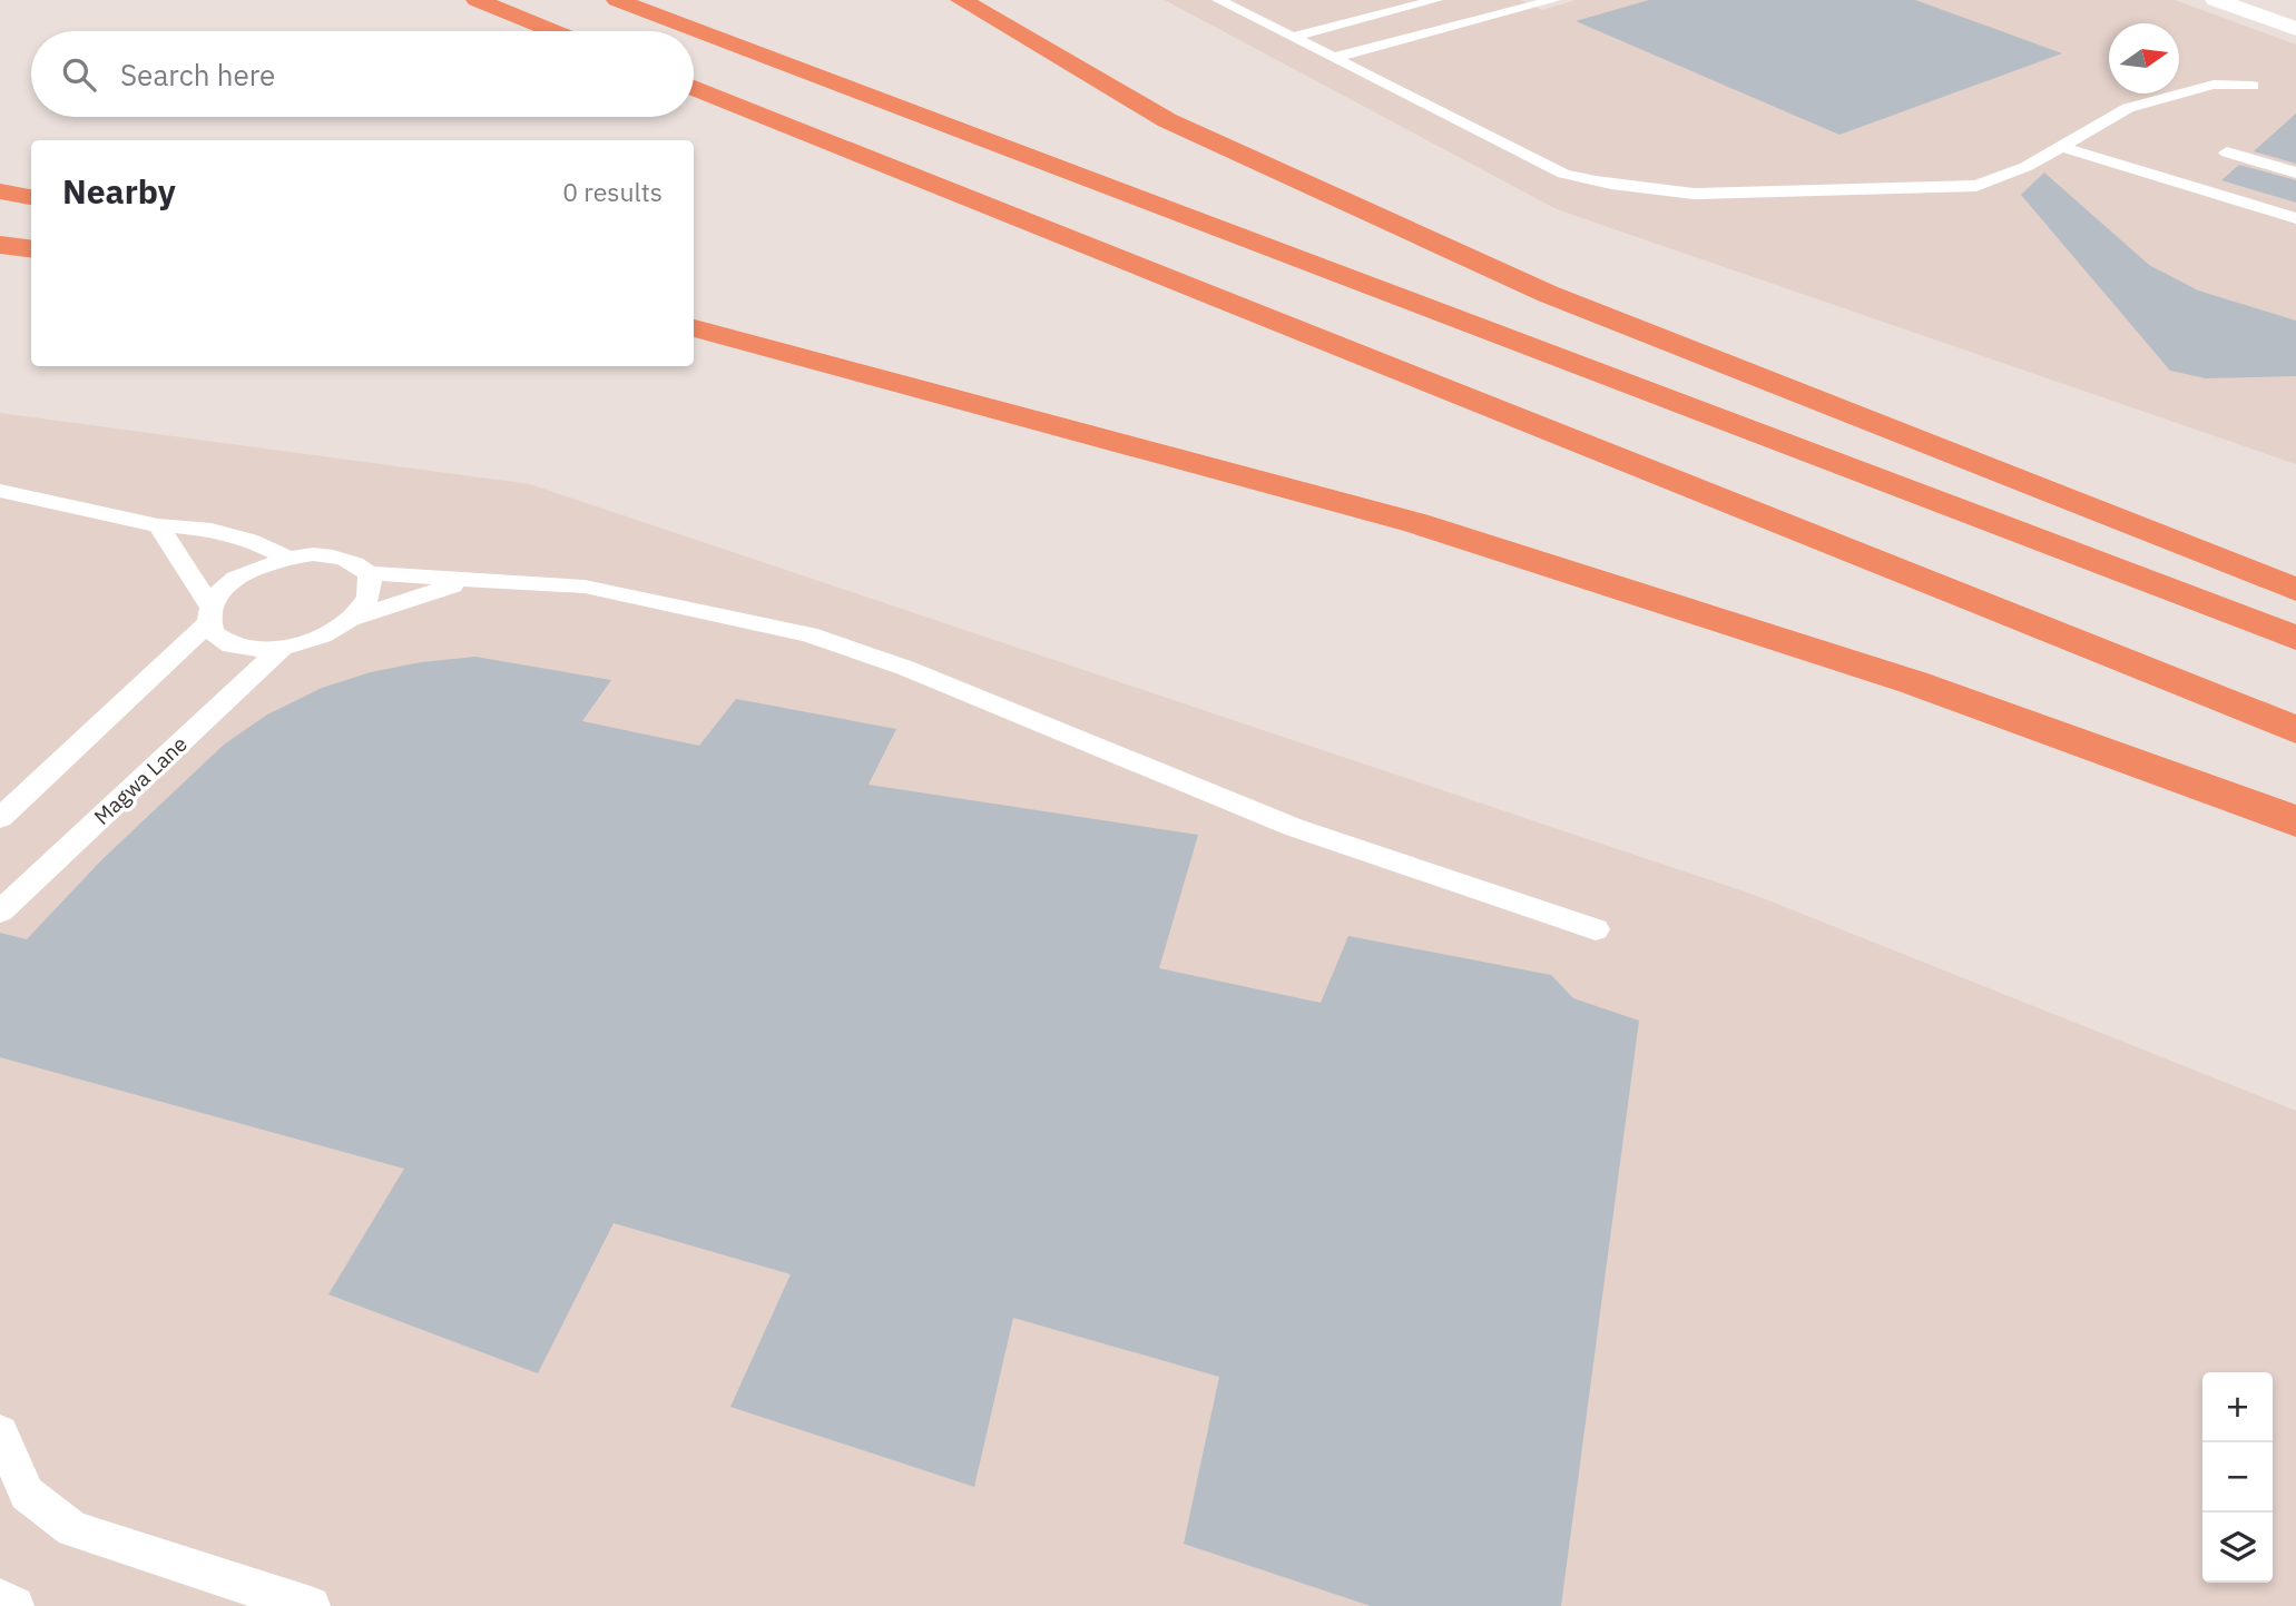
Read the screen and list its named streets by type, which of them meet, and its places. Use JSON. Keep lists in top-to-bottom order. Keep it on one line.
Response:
{"streets":{"lane":["Magwa Lane"]},"north":"right","page":{"search":"Search here","heading":["Nearby","0 results"],"map_buttons":["+","−"]}}
